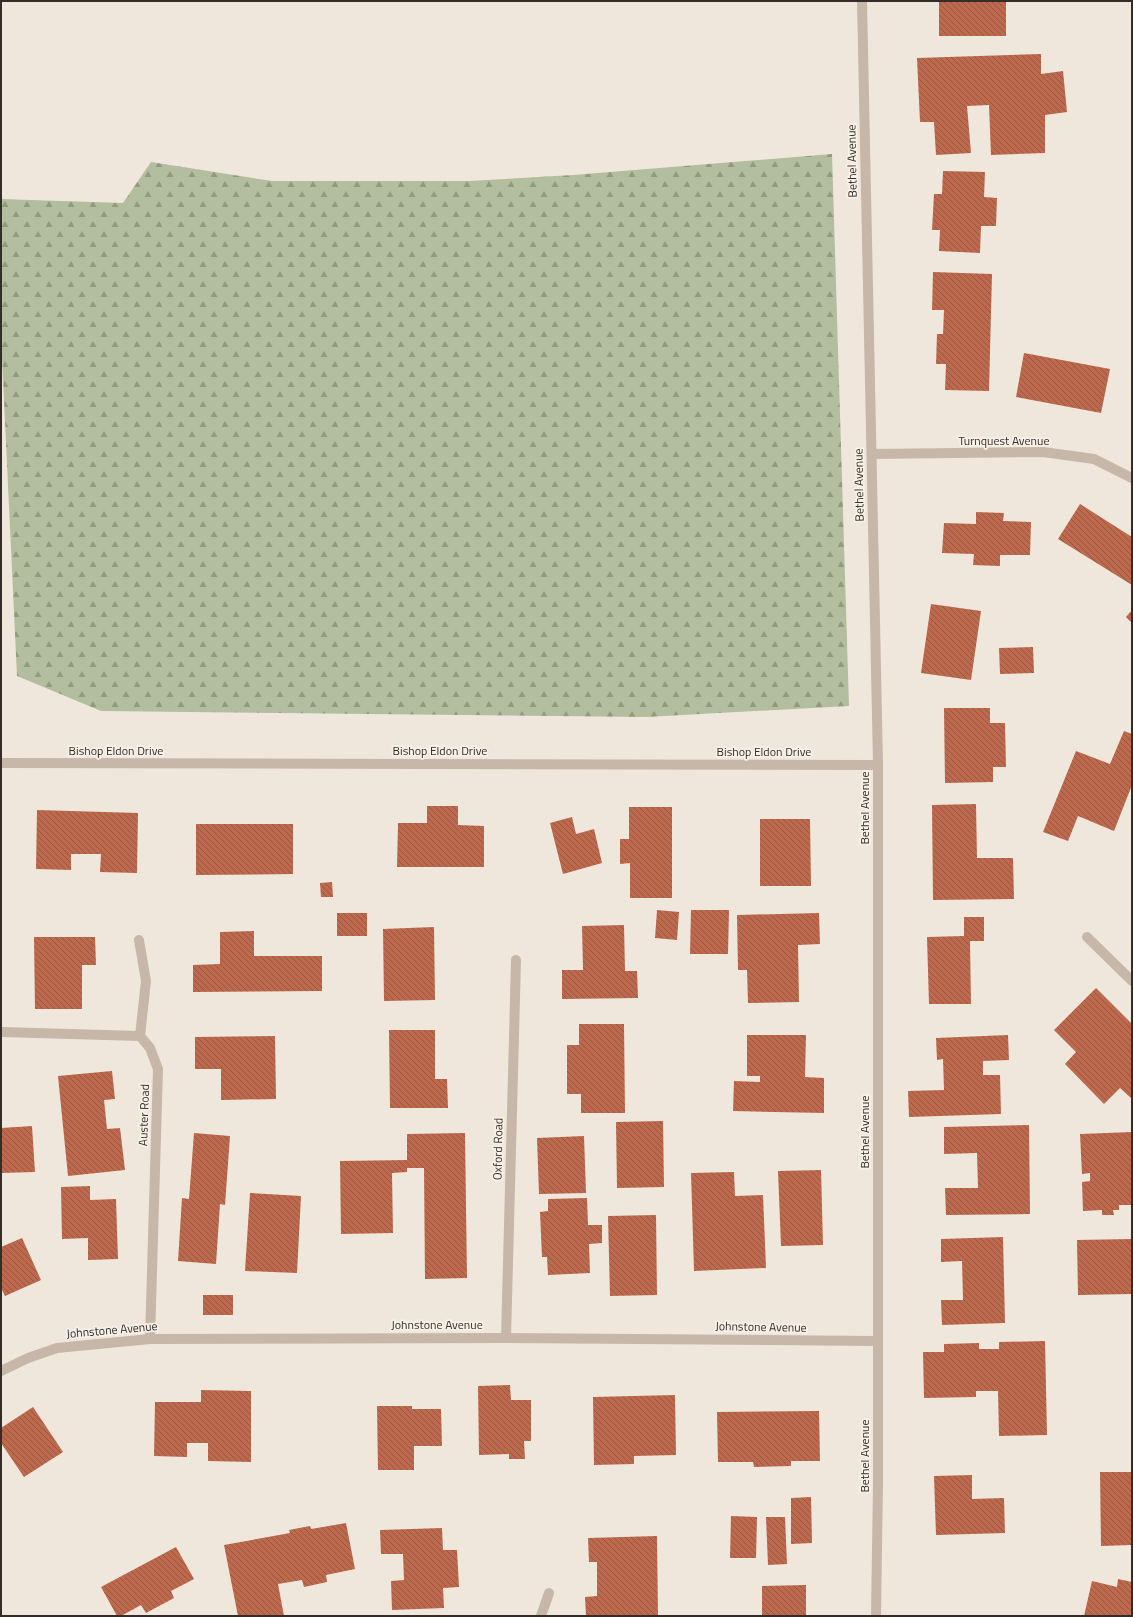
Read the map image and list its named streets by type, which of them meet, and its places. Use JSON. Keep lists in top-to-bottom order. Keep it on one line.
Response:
{"streets":{"street":["Bethel Avenue","Turnquest Avenue","Bishop Eldon Drive","Auster Road","Oxford Road","Johnstone Avenue"]},"crossings":[["Bethel Avenue","Turnquest Avenue"],["Bethel Avenue","Bishop Eldon Drive"],["Bethel Avenue","Johnstone Avenue"],["Auster Road","Johnstone Avenue"],["Oxford Road","Johnstone Avenue"]]}
